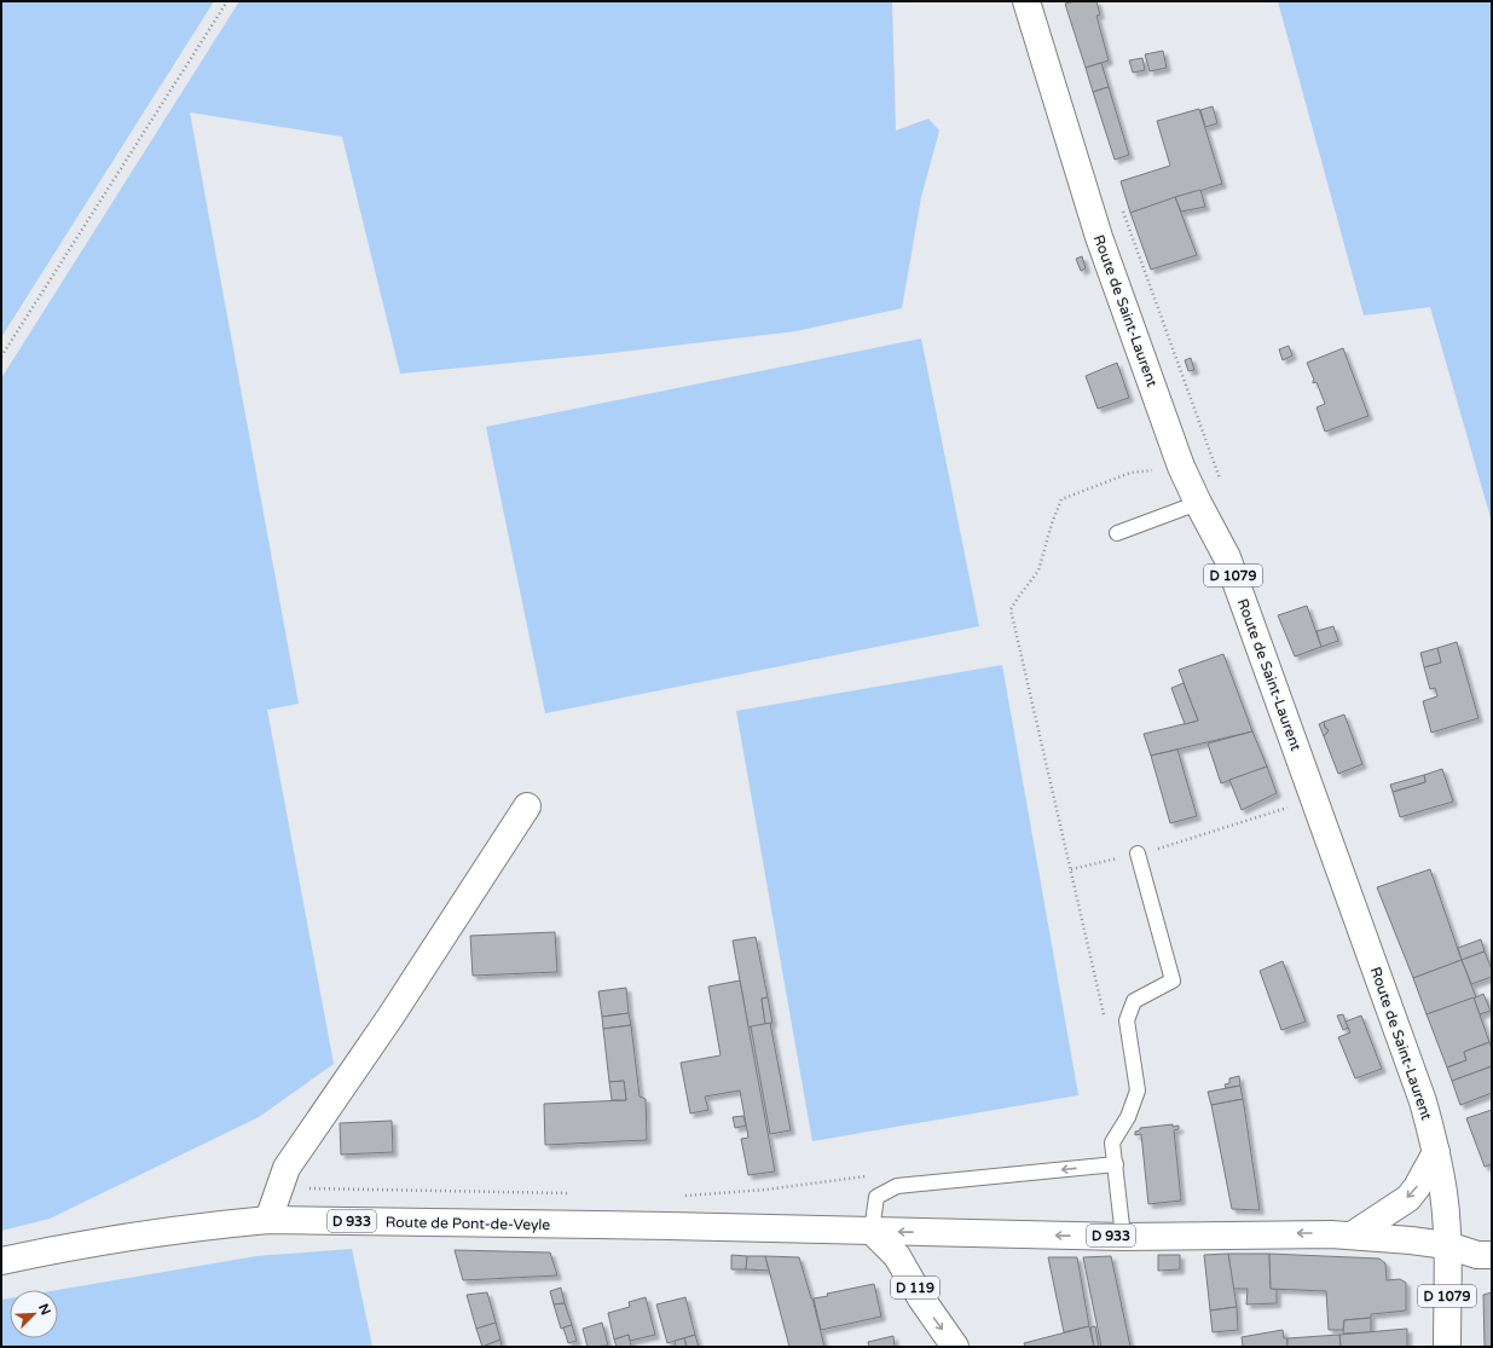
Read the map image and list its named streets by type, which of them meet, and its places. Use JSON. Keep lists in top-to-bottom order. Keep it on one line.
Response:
{"streets":{"main road":["Route de Saint-Laurent","D 1079","D 933","Route de Pont-de-Veyle","D 119"]},"crossings":[["Route de Saint-Laurent","D 1079"],["Route de Saint-Laurent","D 933"],["D 1079","D 933"],["D 933","Route de Pont-de-Veyle"],["D 933","D 119"],["Route de Pont-de-Veyle","D 119"]],"north":"top right"}
